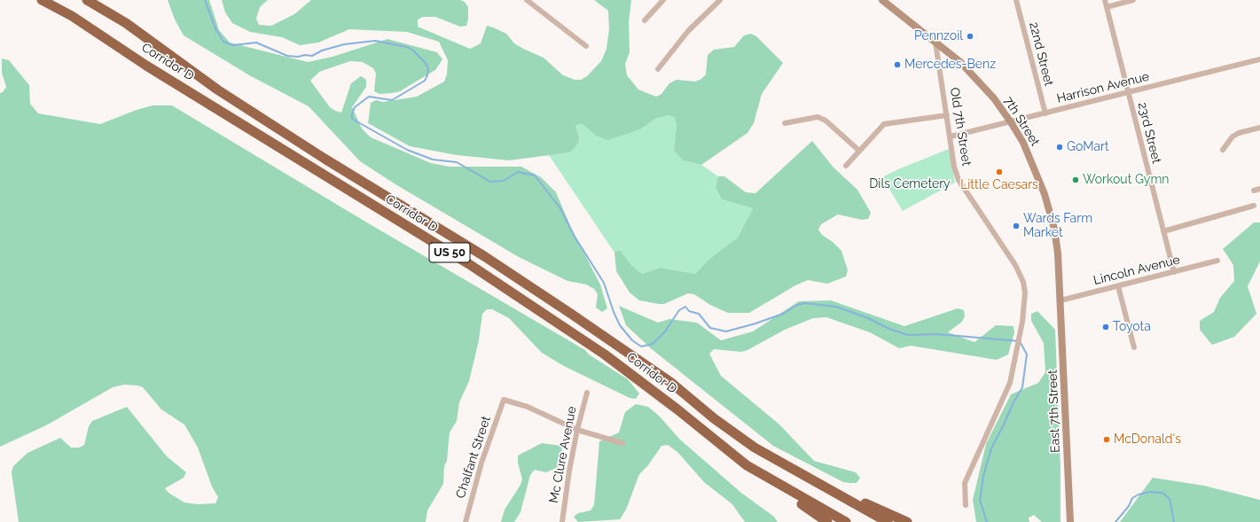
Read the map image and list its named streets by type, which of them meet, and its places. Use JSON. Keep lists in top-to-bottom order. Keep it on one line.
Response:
{"streets":{"highway":["Corridor D","US 50"],"main road":["7th Street","East 7th Street"],"street":["22nd Street","Harrison Avenue","Old 7th Street","23rd Street","Lincoln Avenue","Mc Clure Avenue","Chalfant Street"]},"crossings":[["22nd Street","Harrison Avenue"],["Harrison Avenue","7th Street"],["Harrison Avenue","Old 7th Street"],["Harrison Avenue","23rd Street"],["7th Street","Old 7th Street"],["7th Street","Lincoln Avenue"],["7th Street","East 7th Street"],["23rd Street","Lincoln Avenue"],["Lincoln Avenue","East 7th Street"],["Mc Clure Avenue","Chalfant Street"]],"parks":["Dils Cemetery"],"places":["Pennzoil","Mercedes-Benz","GoMart","Little Caesars","Workout Gymn","Wards Farm Market","Toyota","McDonald's"]}
